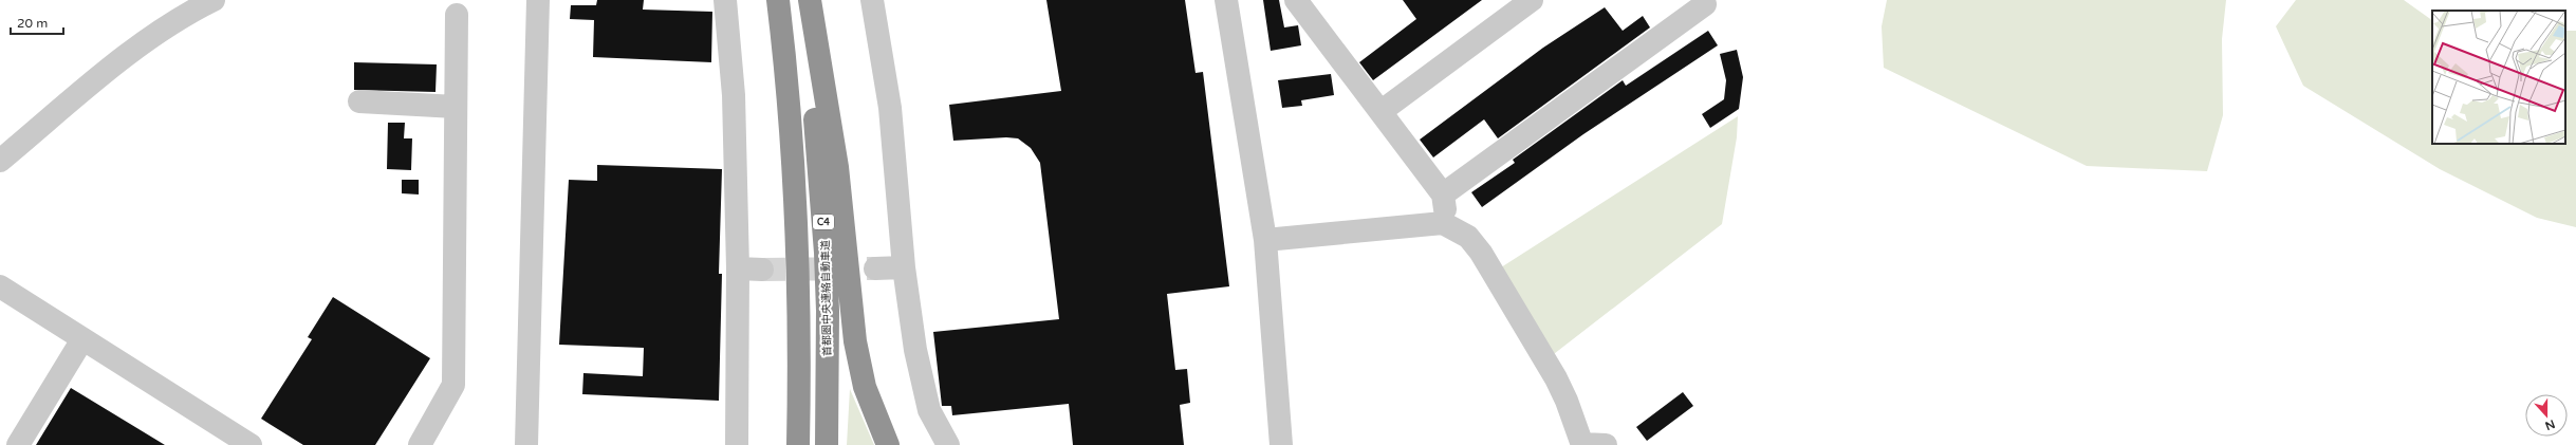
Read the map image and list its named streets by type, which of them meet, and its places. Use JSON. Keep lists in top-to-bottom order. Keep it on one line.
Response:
{"streets":{"highway":["C4","首都圏中央連絡自動車道"]},"scale_bar":"20 m","north":"bottom"}
